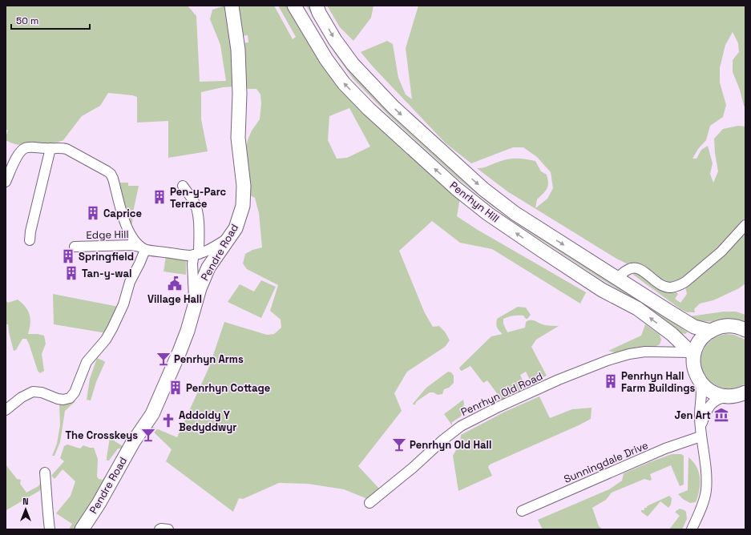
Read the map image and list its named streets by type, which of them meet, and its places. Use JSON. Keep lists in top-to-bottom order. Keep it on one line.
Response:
{"streets":{"main road":["Penrhyn Hill","Pendre Road"],"street":["Edge Hill","Penrhyn Old Road","Sunningdale Drive"]},"crossings":[["Penrhyn Hill","Penrhyn Old Road"]],"places":{"building":["Pen-y-Parc Terrace","Caprice","Springfield","Tan-y-wal","Penrhyn Hall Farm Buildings","Penrhyn Cottage"],"public building":["Village Hall"],"bar":["Penrhyn Arms","The Crosskeys","Penrhyn Old Hall"],"museum":["Jen Art"],"church":["Addoldy Y Bedyddwyr"]},"scale_bar":"50 m","north":"top"}
